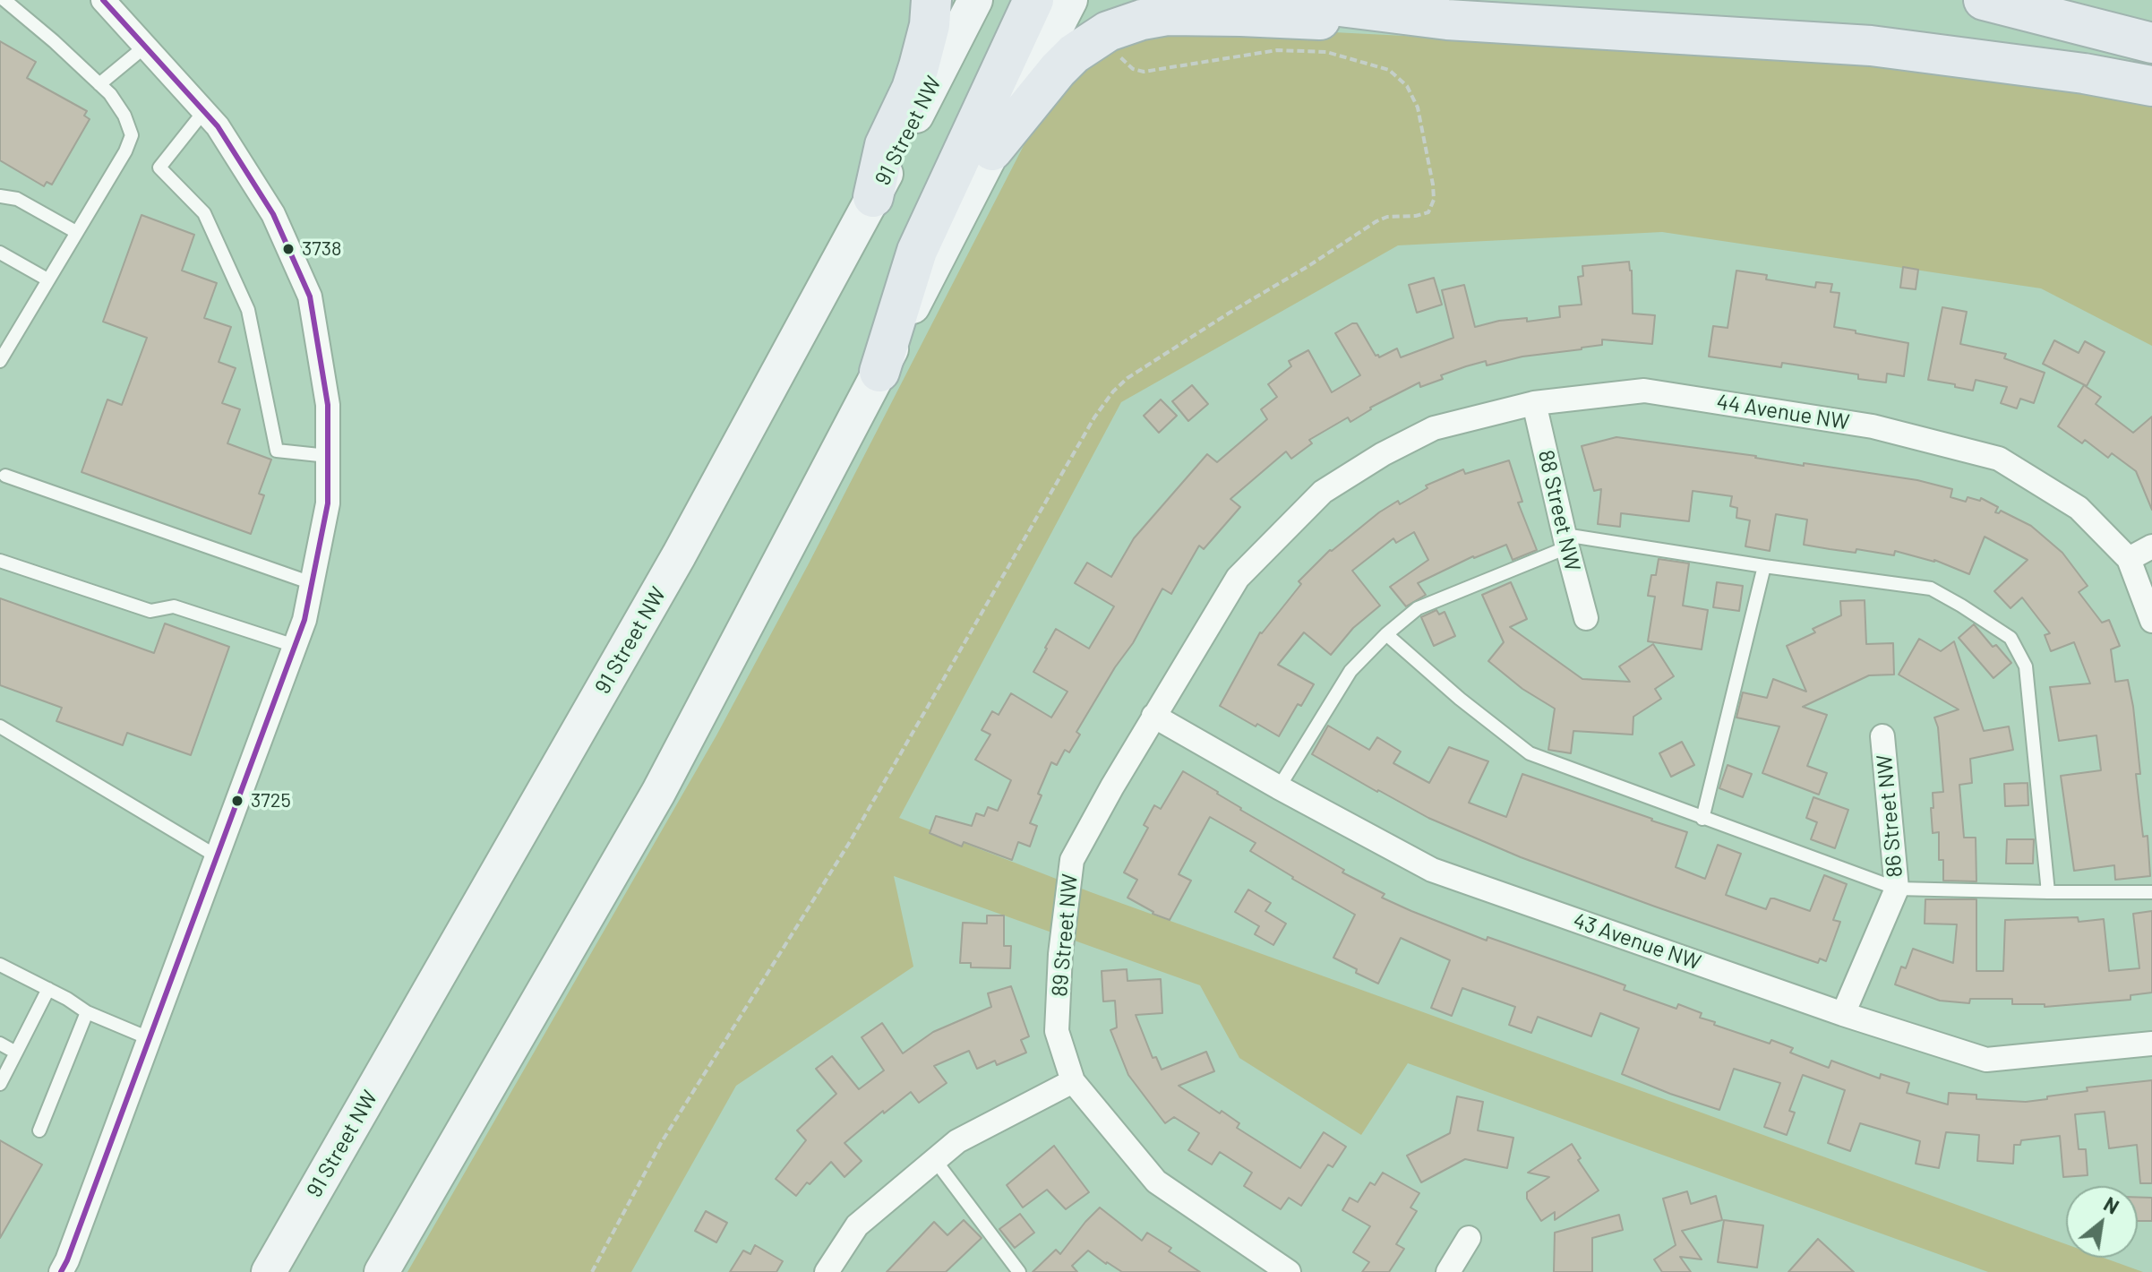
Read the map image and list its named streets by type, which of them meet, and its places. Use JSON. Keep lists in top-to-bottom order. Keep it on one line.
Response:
{"streets":{"main road":["91 Street NW"],"street":["44 Avenue NW","88 Street NW","86 Street NW","89 Street NW","43 Avenue NW"]},"crossings":[["44 Avenue NW","88 Street NW"],["44 Avenue NW","89 Street NW"],["86 Street NW","43 Avenue NW"],["89 Street NW","43 Avenue NW"]],"places":["3738","3725"],"north":"top right"}
